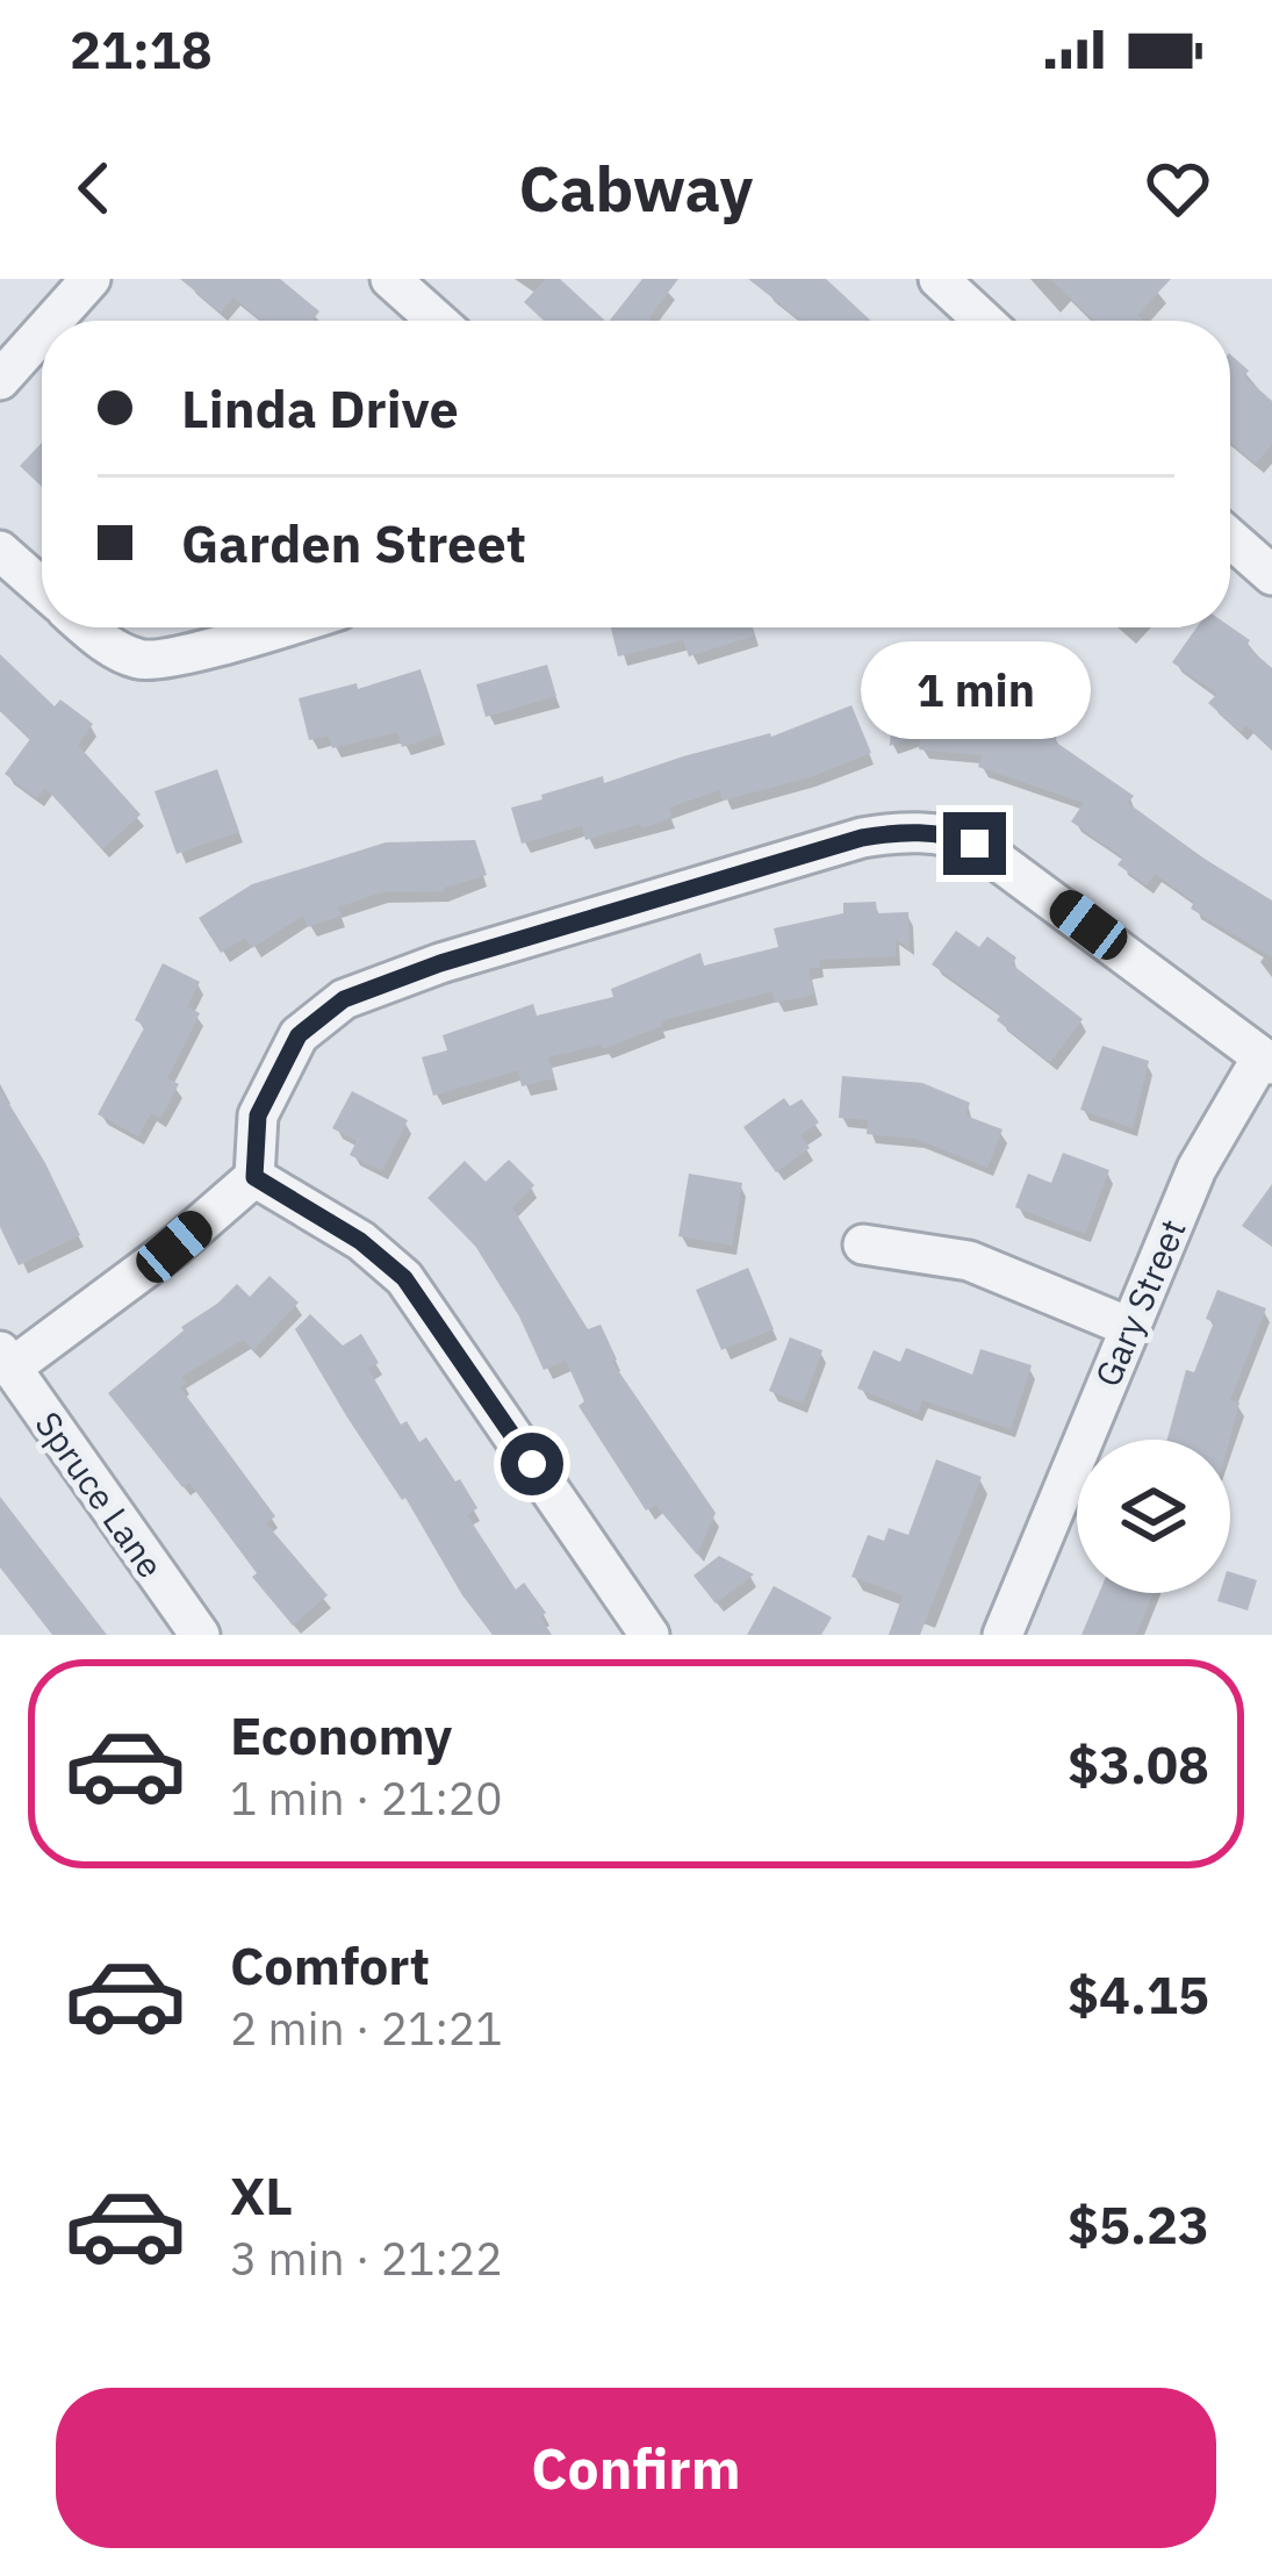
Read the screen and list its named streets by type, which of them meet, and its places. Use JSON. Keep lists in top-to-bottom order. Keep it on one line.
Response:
{"streets":{"street":["Gary Street","Spruce Lane"]},"page":{"status":"21:18","header":"Cabway","banner":["Linda Drive","Garden Street"],"bubble":"1 min","list":[{"name":"Economy","note":"1 min · 21:20","value":"$3.08"},{"name":"Comfort","note":"2 min · 21:21","value":"$4.15"},{"name":"XL","note":"3 min · 21:22","value":"$5.23"}],"buttons":"Confirm"}}
